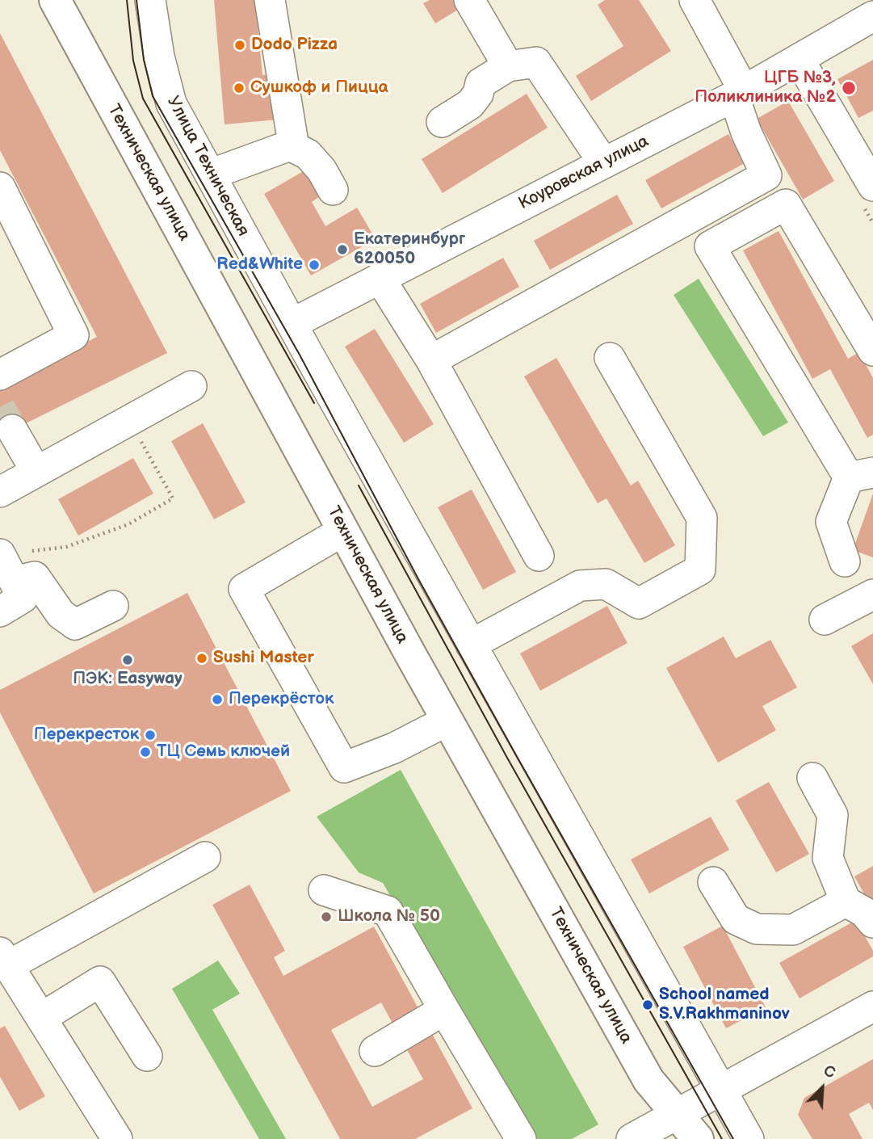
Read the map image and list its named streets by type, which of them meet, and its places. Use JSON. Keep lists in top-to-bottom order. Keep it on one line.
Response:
{"streets":{"main road":["Техническая улица"],"street":["Улица Техническая","Коуровская улица"]},"crossings":[["Улица Техническая","Коуровская улица"]],"places":["Dodo Pizza","Сушкоф и Пицца","ЦГБ №3, Поликлиника №2","Екатеринбург 620050","Red&White","Sushi Master","ПЭК: Easyway","Перекрёсток","Перекресток","ТЦ Семь ключей","Школа № 50","School named S.V.Rakhmaninov"],"north":"top right"}
